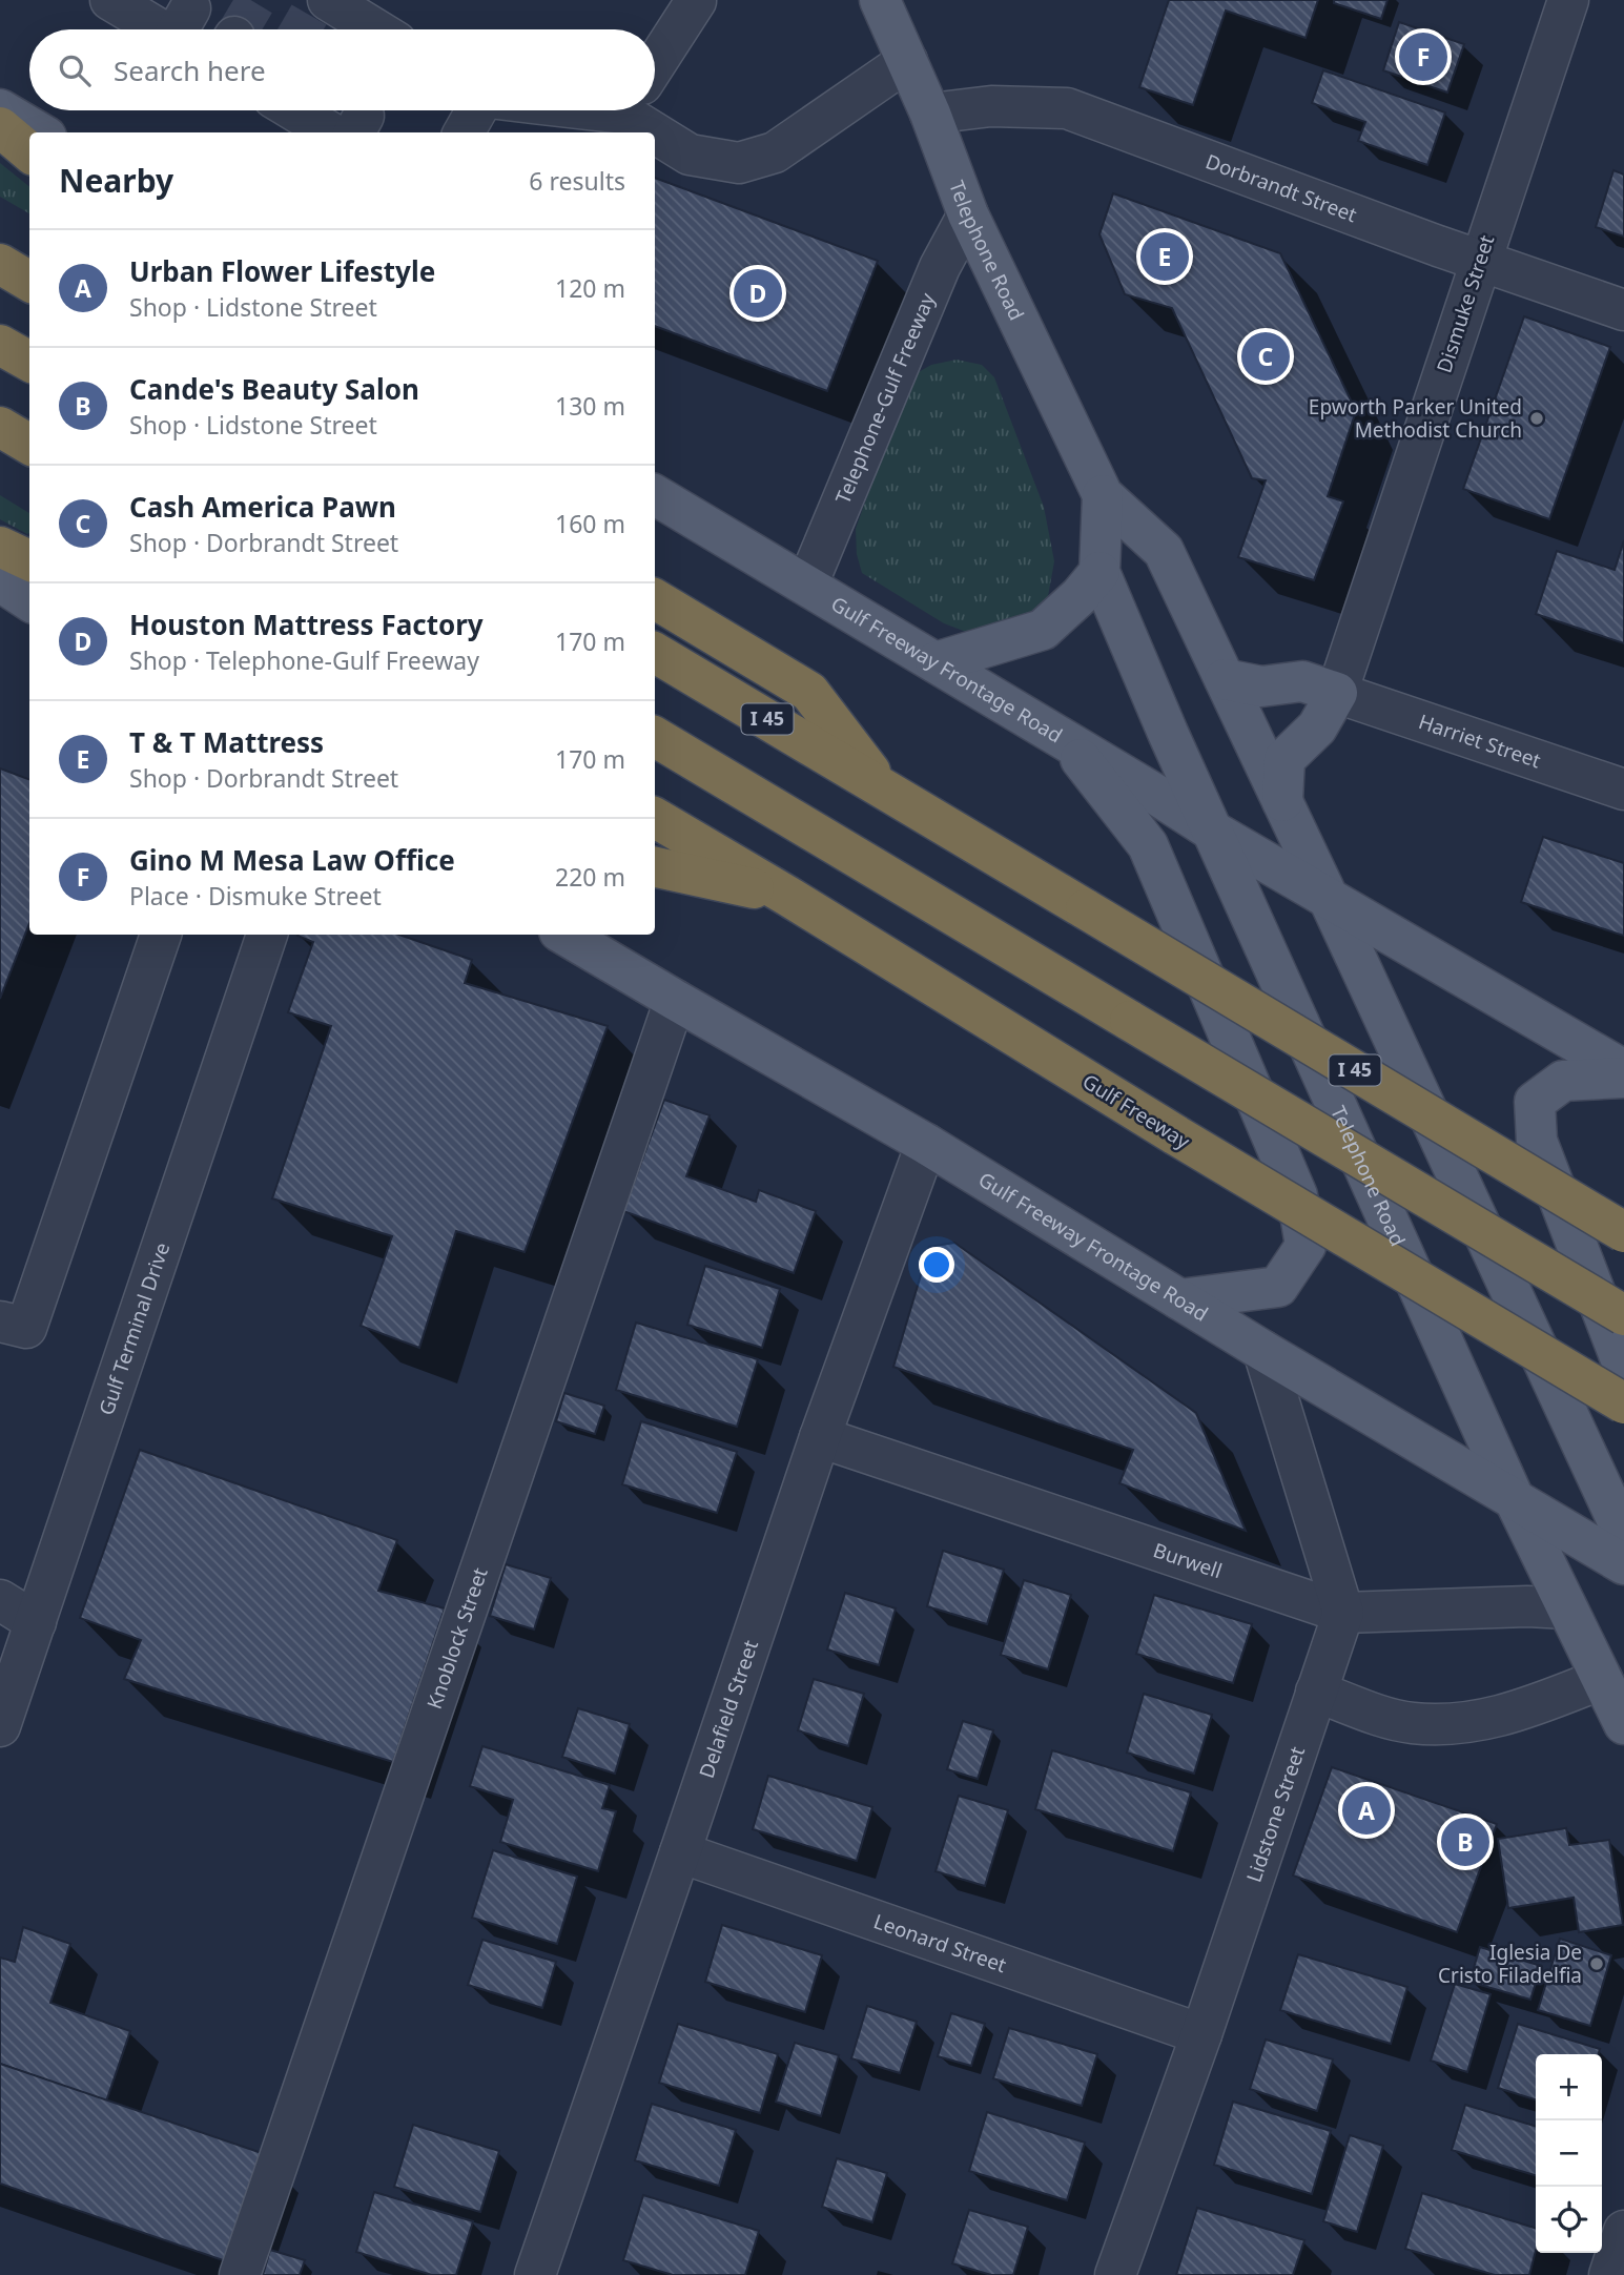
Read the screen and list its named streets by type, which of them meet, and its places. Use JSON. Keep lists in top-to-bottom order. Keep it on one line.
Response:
{"streets":{"highway":["I 45","Gulf Freeway"],"main road":["Telephone Road","Gulf Freeway Frontage Road"],"street":["Dorbrandt Street","Dismuke Street","Telephone-Gulf Freeway","Harriet Street","Gulf Terminal Drive","Burwell","Knoblock Street","Delafield Street","Lidstone Street","Leonard Street"]},"crossings":[["Dorbrandt Street","Telephone Road"],["Dorbrandt Street","Dismuke Street"],["Telephone Road","Telephone-Gulf Freeway"],["Telephone Road","Gulf Freeway Frontage Road"],["Telephone Road","Burwell"],["Dismuke Street","Harriet Street"],["Telephone-Gulf Freeway","Gulf Freeway Frontage Road"],["Gulf Freeway Frontage Road","Knoblock Street"],["Gulf Freeway Frontage Road","Delafield Street"],["Burwell","Delafield Street"],["Burwell","Lidstone Street"],["Delafield Street","Leonard Street"],["Lidstone Street","Leonard Street"]],"places":["Epworth Parker United Methodist Church","Iglesia De Cristo Filadelfia"],"page":{"pins":["F","E","D","C","A","B"],"search":"Search here","heading":["Nearby","6 results"],"list":[{"mark":"A","name":"Urban Flower Lifestyle","note":"Shop · Lidstone Street","value":"120 m"},{"mark":"B","name":"Cande's Beauty Salon","note":"Shop · Lidstone Street","value":"130 m"},{"mark":"C","name":"Cash America Pawn","note":"Shop · Dorbrandt Street","value":"160 m"},{"mark":"D","name":"Houston Mattress Factory","note":"Shop · Telephone-Gulf Freeway","value":"170 m"},{"mark":"E","name":"T & T Mattress","note":"Shop · Dorbrandt Street","value":"170 m"},{"mark":"F","name":"Gino M Mesa Law Office","note":"Place · Dismuke Street","value":"220 m"}],"map_buttons":["+","−"]}}
